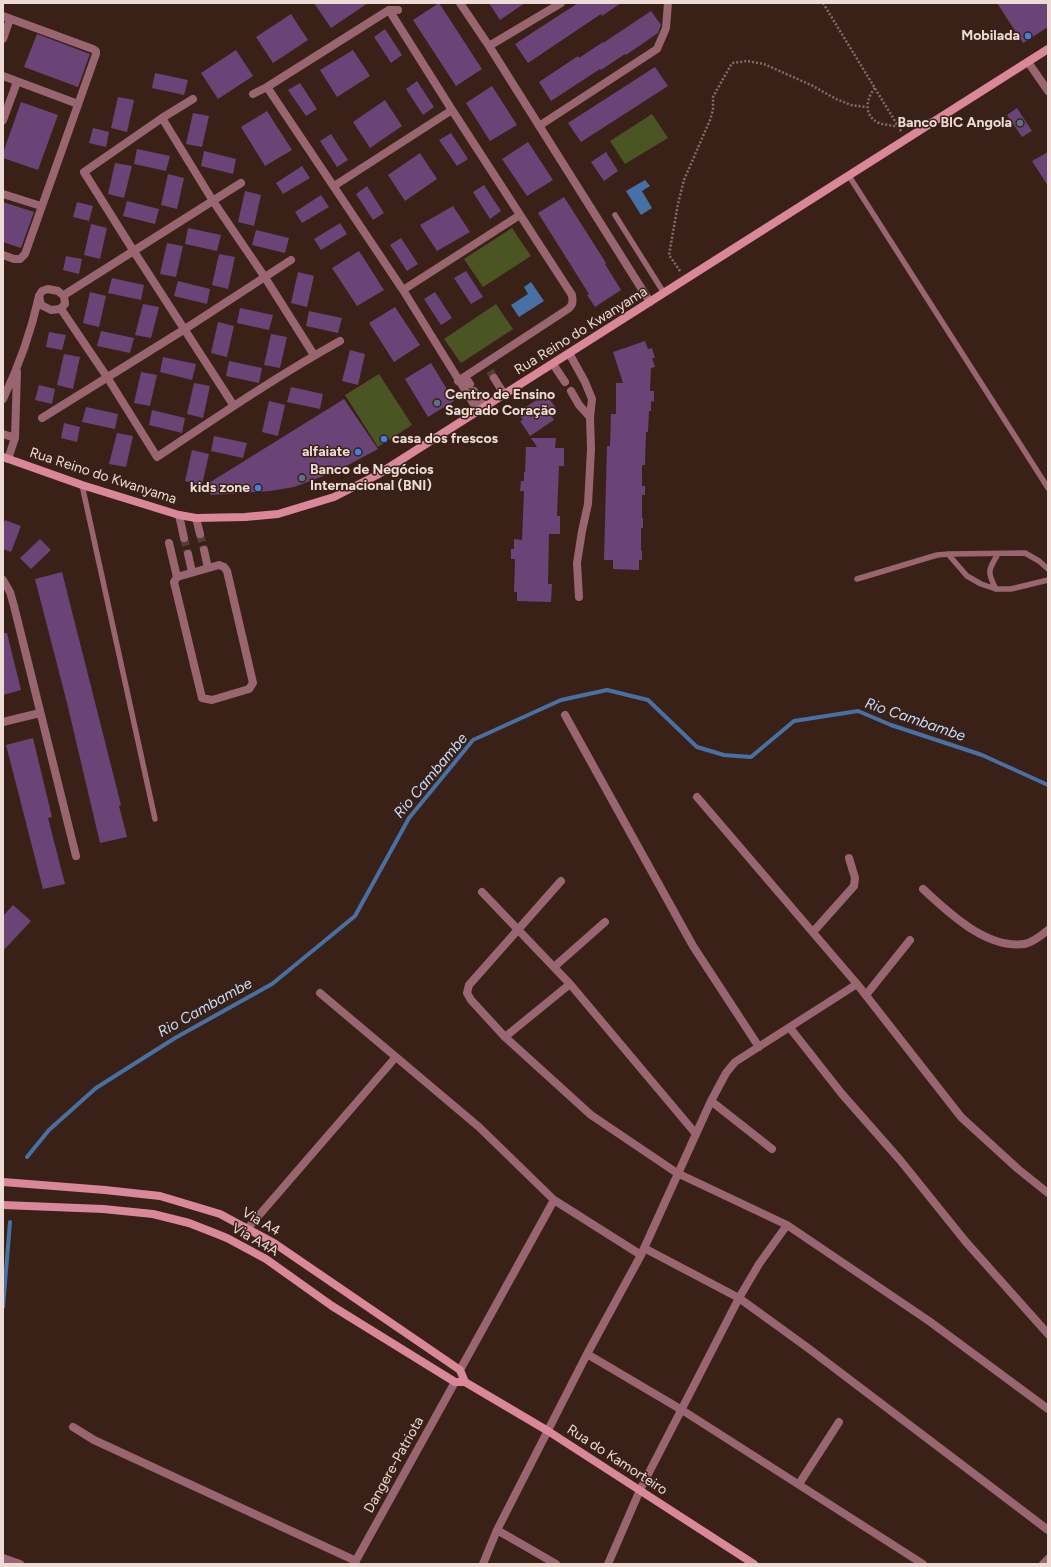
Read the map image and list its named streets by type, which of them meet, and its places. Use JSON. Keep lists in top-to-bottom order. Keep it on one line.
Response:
{"streets":{"street":["Rua Reino do Kwanyama","Via A4","Via A4A","Rua do Kamorteiro","Dangere-Patriota"]},"crossings":[["Via A4A","Dangere-Patriota"]],"water":["Rio Cambambe"],"places":["Mobilada","Banco BIC Angola","Centro de Ensino Sagrado Coração","casa dos frescos","alfaiate","Banco de Negócios Internacional (BNI)","kids zone"]}
